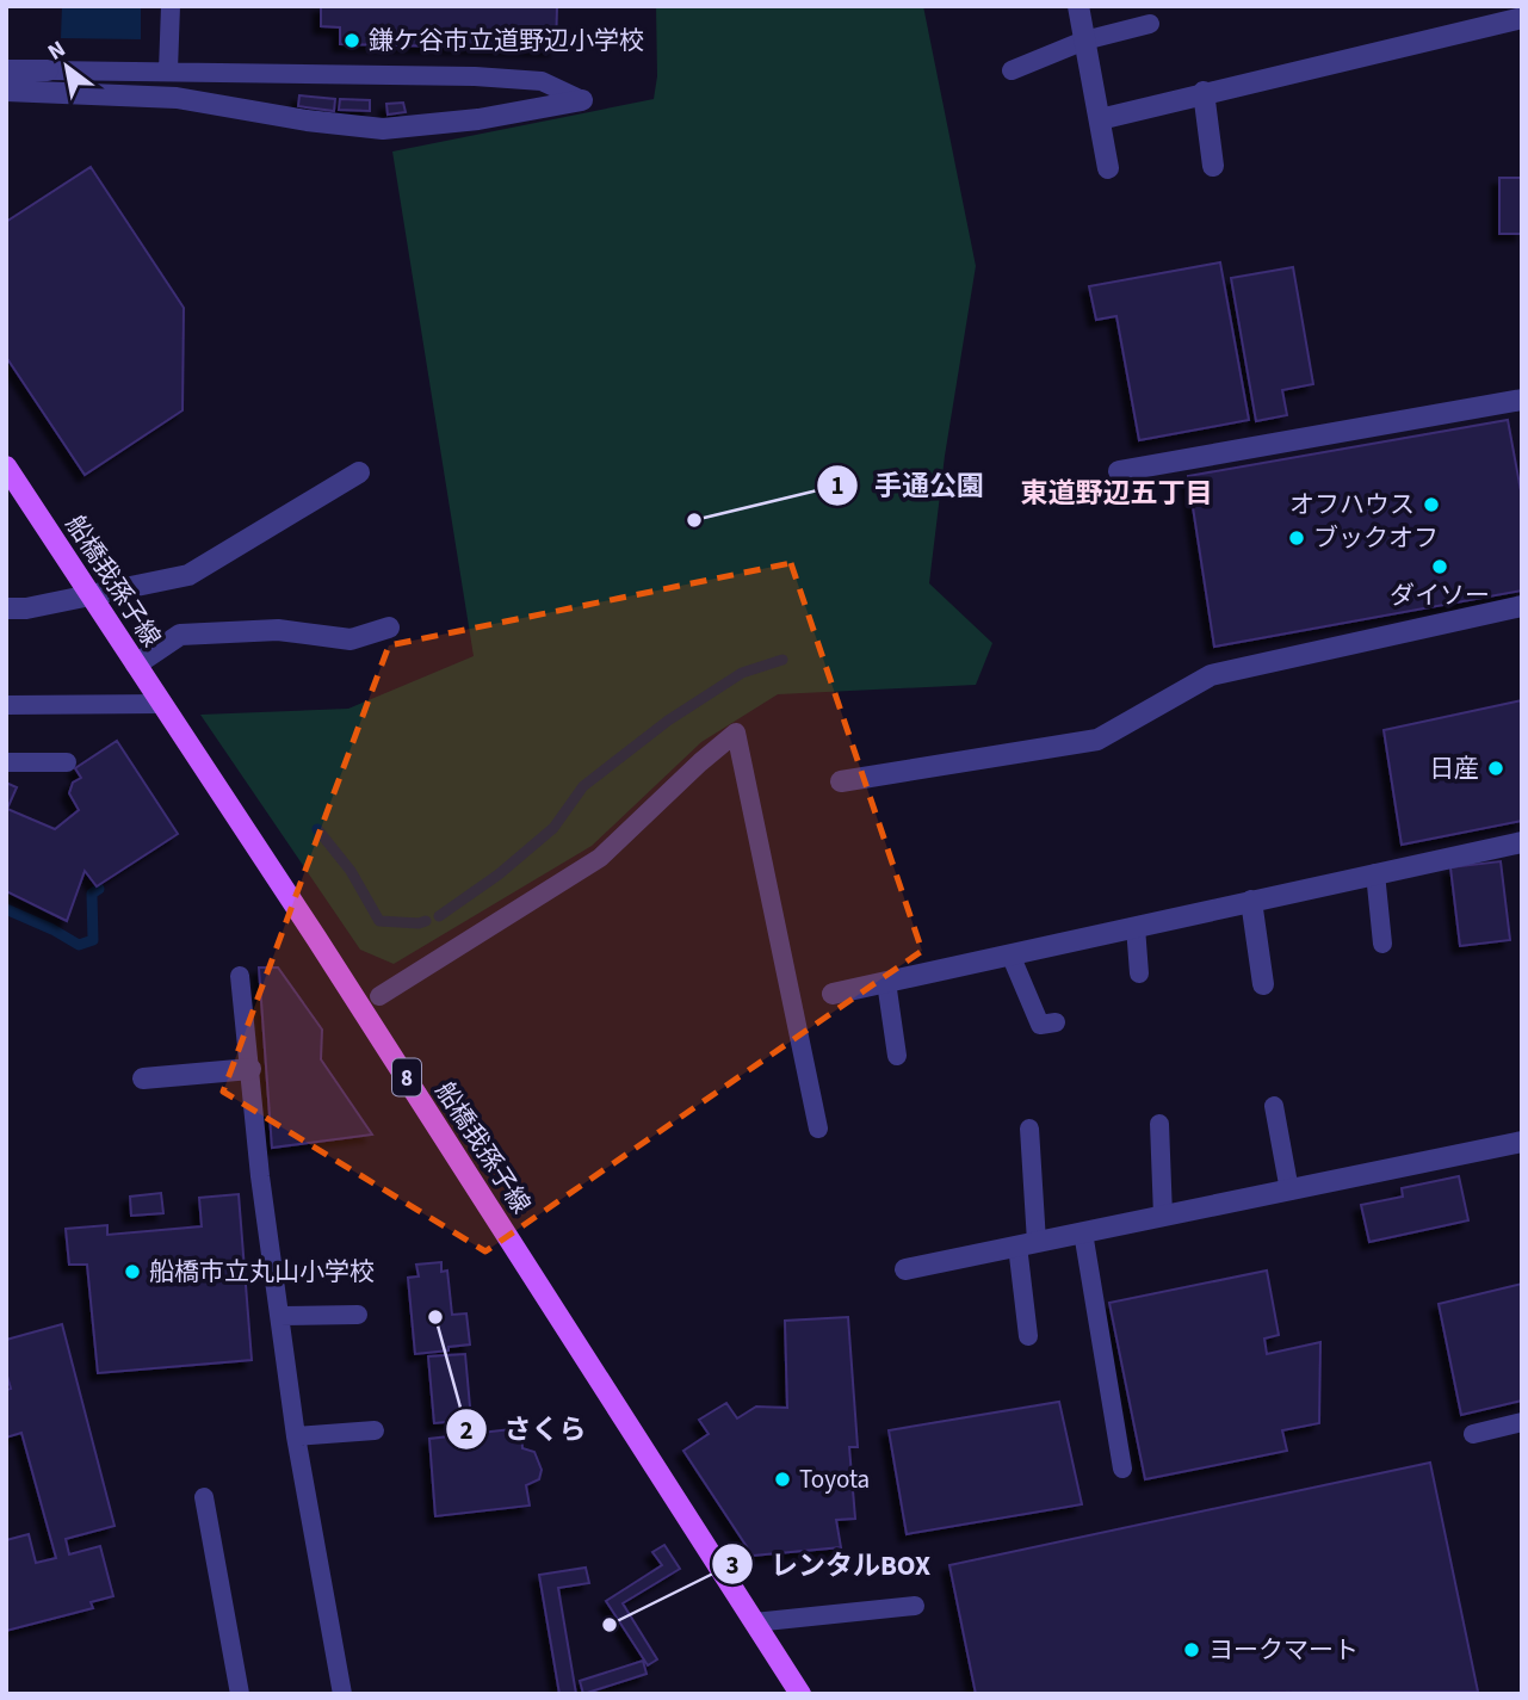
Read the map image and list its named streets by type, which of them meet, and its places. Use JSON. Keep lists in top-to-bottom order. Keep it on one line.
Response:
{"streets":{"main road":["船橋我孫子線","8"]},"districts":["東道野辺五丁目"],"places":["鎌ケ谷市立道野辺小学校","オフハウス","手通公園","ブックオフ","ダイソー","日産","船橋市立丸山小学校","さくら","Toyota","レンタルBOX","ヨークマート"],"north":"top left"}
